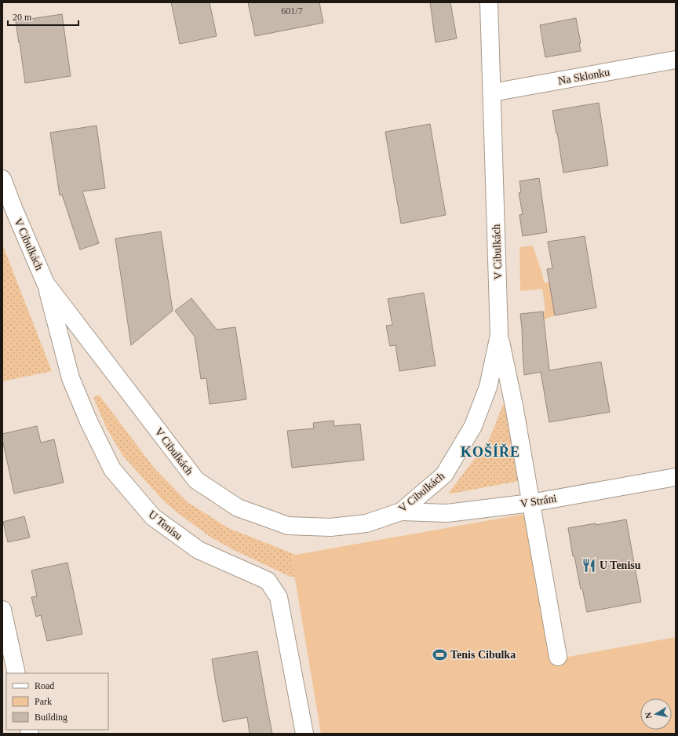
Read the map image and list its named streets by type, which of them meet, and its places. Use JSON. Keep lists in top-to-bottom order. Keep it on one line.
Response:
{"streets":{"street":["Na Sklonku","V Cibulkách","V Stráni","U Tenisu"]},"crossings":[["Na Sklonku","V Cibulkách"],["V Cibulkách","V Stráni"],["V Cibulkách","U Tenisu"]],"districts":["KOŠÍŘE"],"places":{"restaurant":["U Tenisu"],"sports":["Tenis Cibulka"]},"house_numbers":["601/7"],"legend":["Road","Park","Building"],"scale_bar":"20 m","north":"left"}
